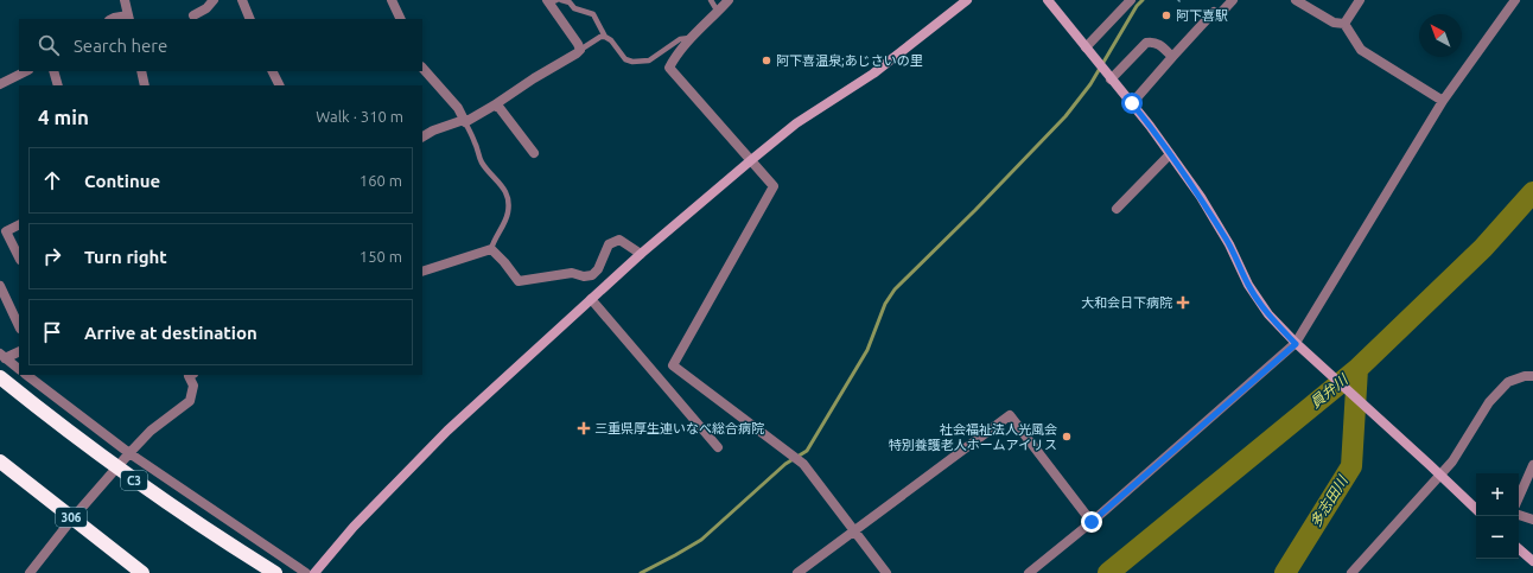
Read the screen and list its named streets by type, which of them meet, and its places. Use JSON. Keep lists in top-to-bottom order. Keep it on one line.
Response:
{"streets":{"highway":["C3","306"]},"water":["員弁川","多志田川"],"places":{"other":["阿下喜駅","阿下喜温泉;あじさいの里","社会福祉法人光風会 特別養護老人ホームアイリス"],"health":["大和会日下病院","三重県厚生連いなべ総合病院"]},"north":"top left","page":{"search":"Search here","heading":["4 min","Walk · 310 m"],"list":[["Continue","160 m"],["Turn right","150 m"],"Arrive at destination"],"map_buttons":["+","−"]}}
